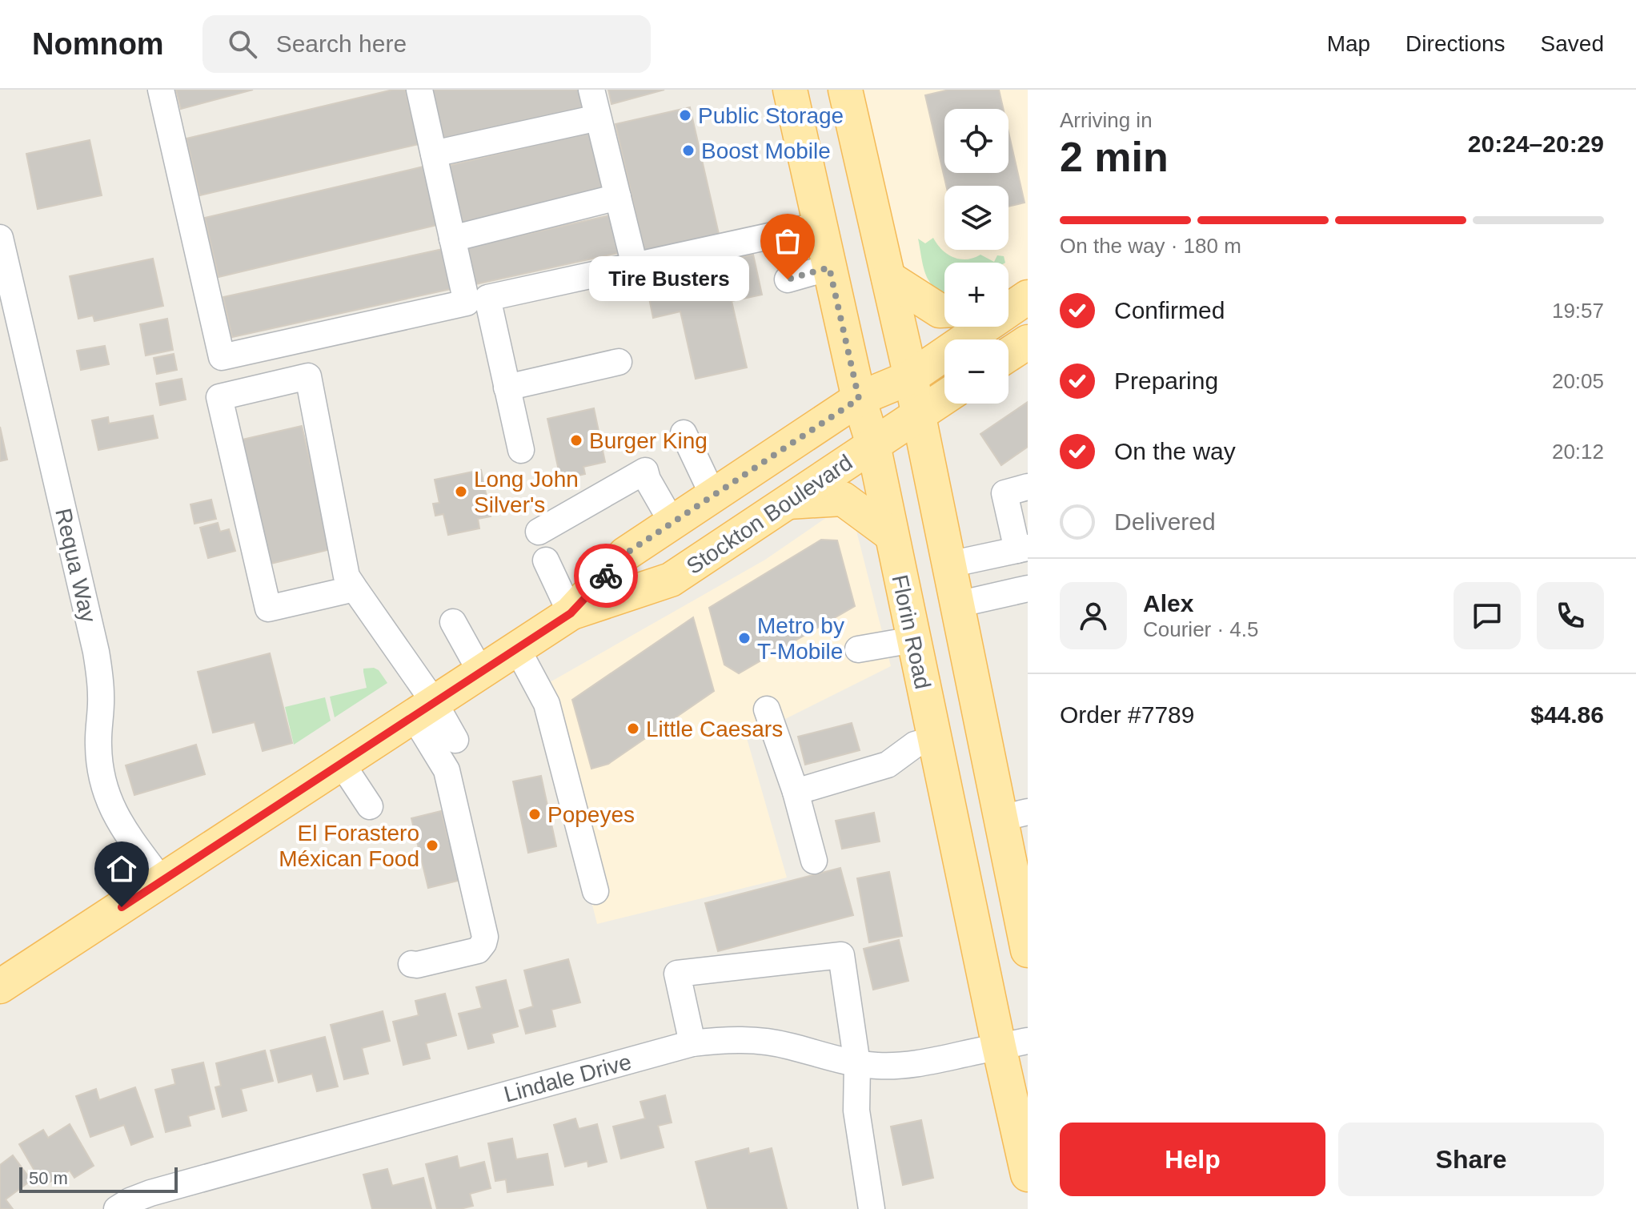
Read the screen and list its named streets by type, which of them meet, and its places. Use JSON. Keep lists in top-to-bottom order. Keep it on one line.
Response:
{"streets":{"main road":["Stockton Boulevard","Florin Road"],"street":["Requa Way","Lindale Drive"]},"crossings":[["Stockton Boulevard","Requa Way"],["Stockton Boulevard","Florin Road"],["Florin Road","Lindale Drive"]],"places":["Public Storage","Boost Mobile","Tire Busters","Burger King","Long John Silver's","Metro by T-Mobile","Little Caesars","Popeyes","El Forastero Méxican Food"],"scale_bar":"50 m","page":{"header":"Nomnom","search":"Search here","nav":["Map","Directions","Saved"],"heading":["2 min","Arriving in","20:24–20:29"],"panel":["Alex","Courier · 4.5","Order #7789","$44.86"],"map_buttons":["+","−"],"bar":"On the way · 180 m","bubble":"Tire Busters","list":[["Confirmed","19:57"],["Preparing","20:05"],["On the way","20:12"],"Delivered"],"buttons":["Help","Share"],"scale":"50 m"}}
